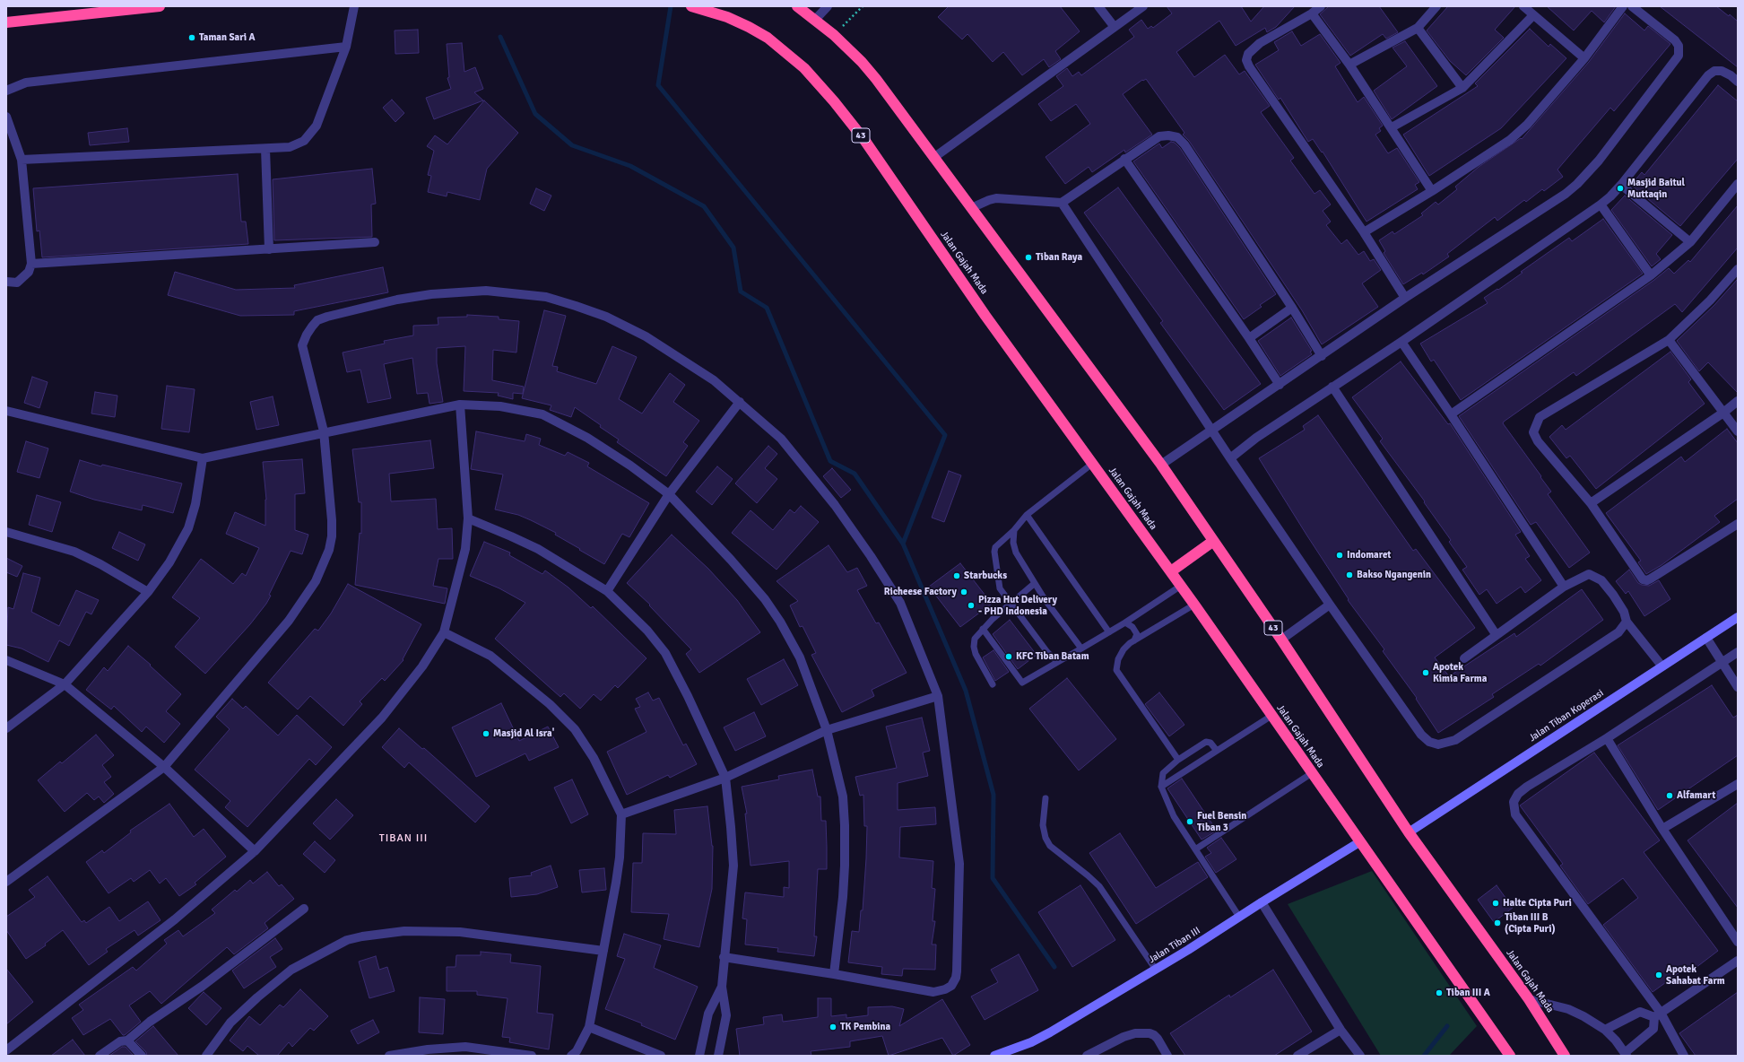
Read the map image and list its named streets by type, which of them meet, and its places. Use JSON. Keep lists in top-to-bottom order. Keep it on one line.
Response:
{"streets":{"highway":["43","Jalan Gajah Mada"],"street":["Jalan Tiban Koperasi","Jalan Tiban III"]},"crossings":[["Jalan Gajah Mada","Jalan Tiban Koperasi"],["Jalan Gajah Mada","Jalan Tiban III"]],"districts":["TIBAN III"],"places":["Taman Sari A","Masjid Baitul Muttaqin","Tiban Raya","Indomaret","Bakso Ngangenin","Starbucks","Richeese Factory","Pizza Hut Delivery - PHD Indonesia","KFC Tiban Batam","Apotek Kimia Farma","Masjid Al Isra'","Alfamart","Fuel Bensin Tiban 3","Halte Cipta Puri","Tiban III B (Cipta Puri)","Apotek Sahabat Farm","Tiban III A","TK Pembina"]}
